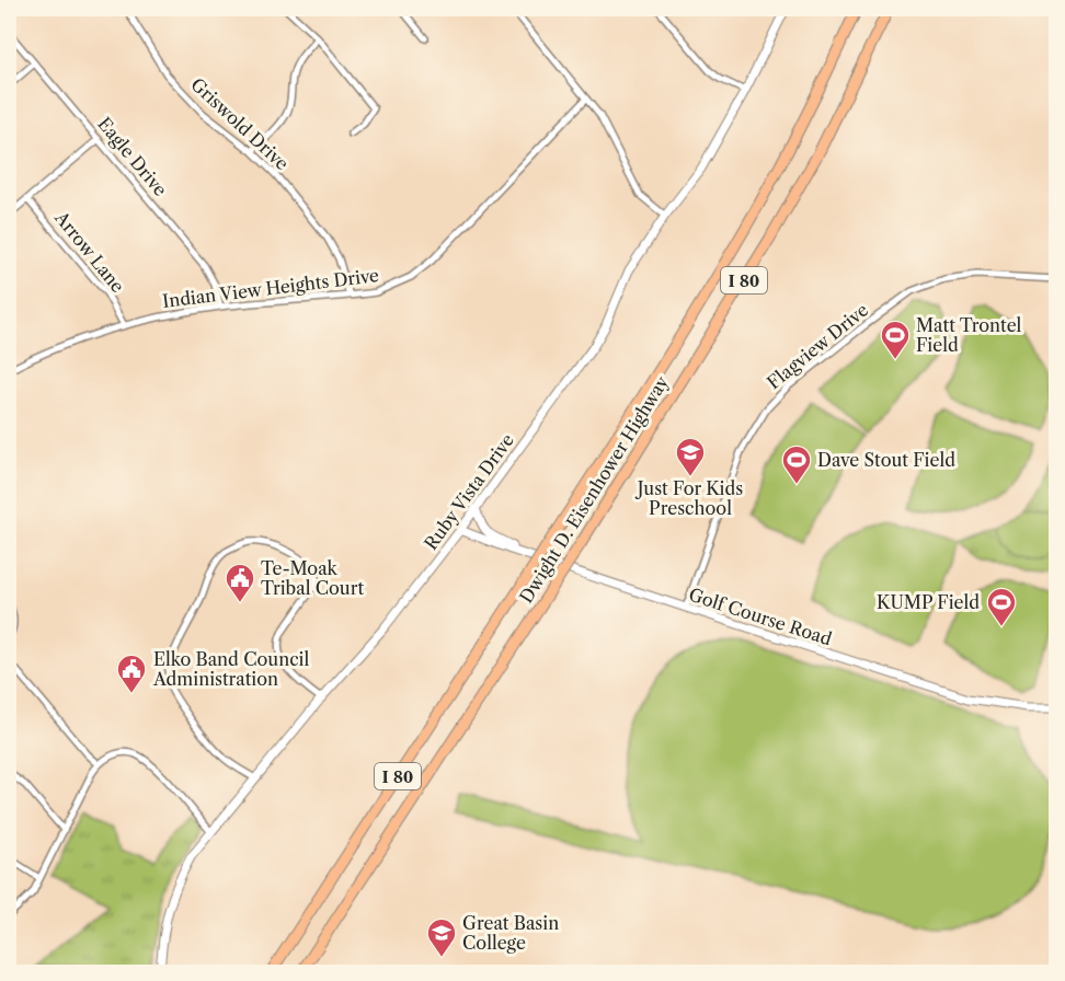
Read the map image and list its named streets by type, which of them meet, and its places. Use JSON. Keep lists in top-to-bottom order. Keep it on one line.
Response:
{"streets":{"highway":["I 80","Dwight D. Eisenhower Highway"],"street":["Griswold Drive","Eagle Drive","Arrow Lane","Indian View Heights Drive","Flagview Drive","Ruby Vista Drive","Golf Course Road"]},"crossings":[["Griswold Drive","Indian View Heights Drive"],["Eagle Drive","Indian View Heights Drive"],["Arrow Lane","Indian View Heights Drive"],["Flagview Drive","Golf Course Road"],["Ruby Vista Drive","Golf Course Road"]],"places":{"sports":["Matt Trontel Field","Dave Stout Field","KUMP Field"],"school or university":["Just For Kids Preschool","Great Basin College"],"public building":["Te-Moak Tribal Court","Elko Band Council Administration"]}}
